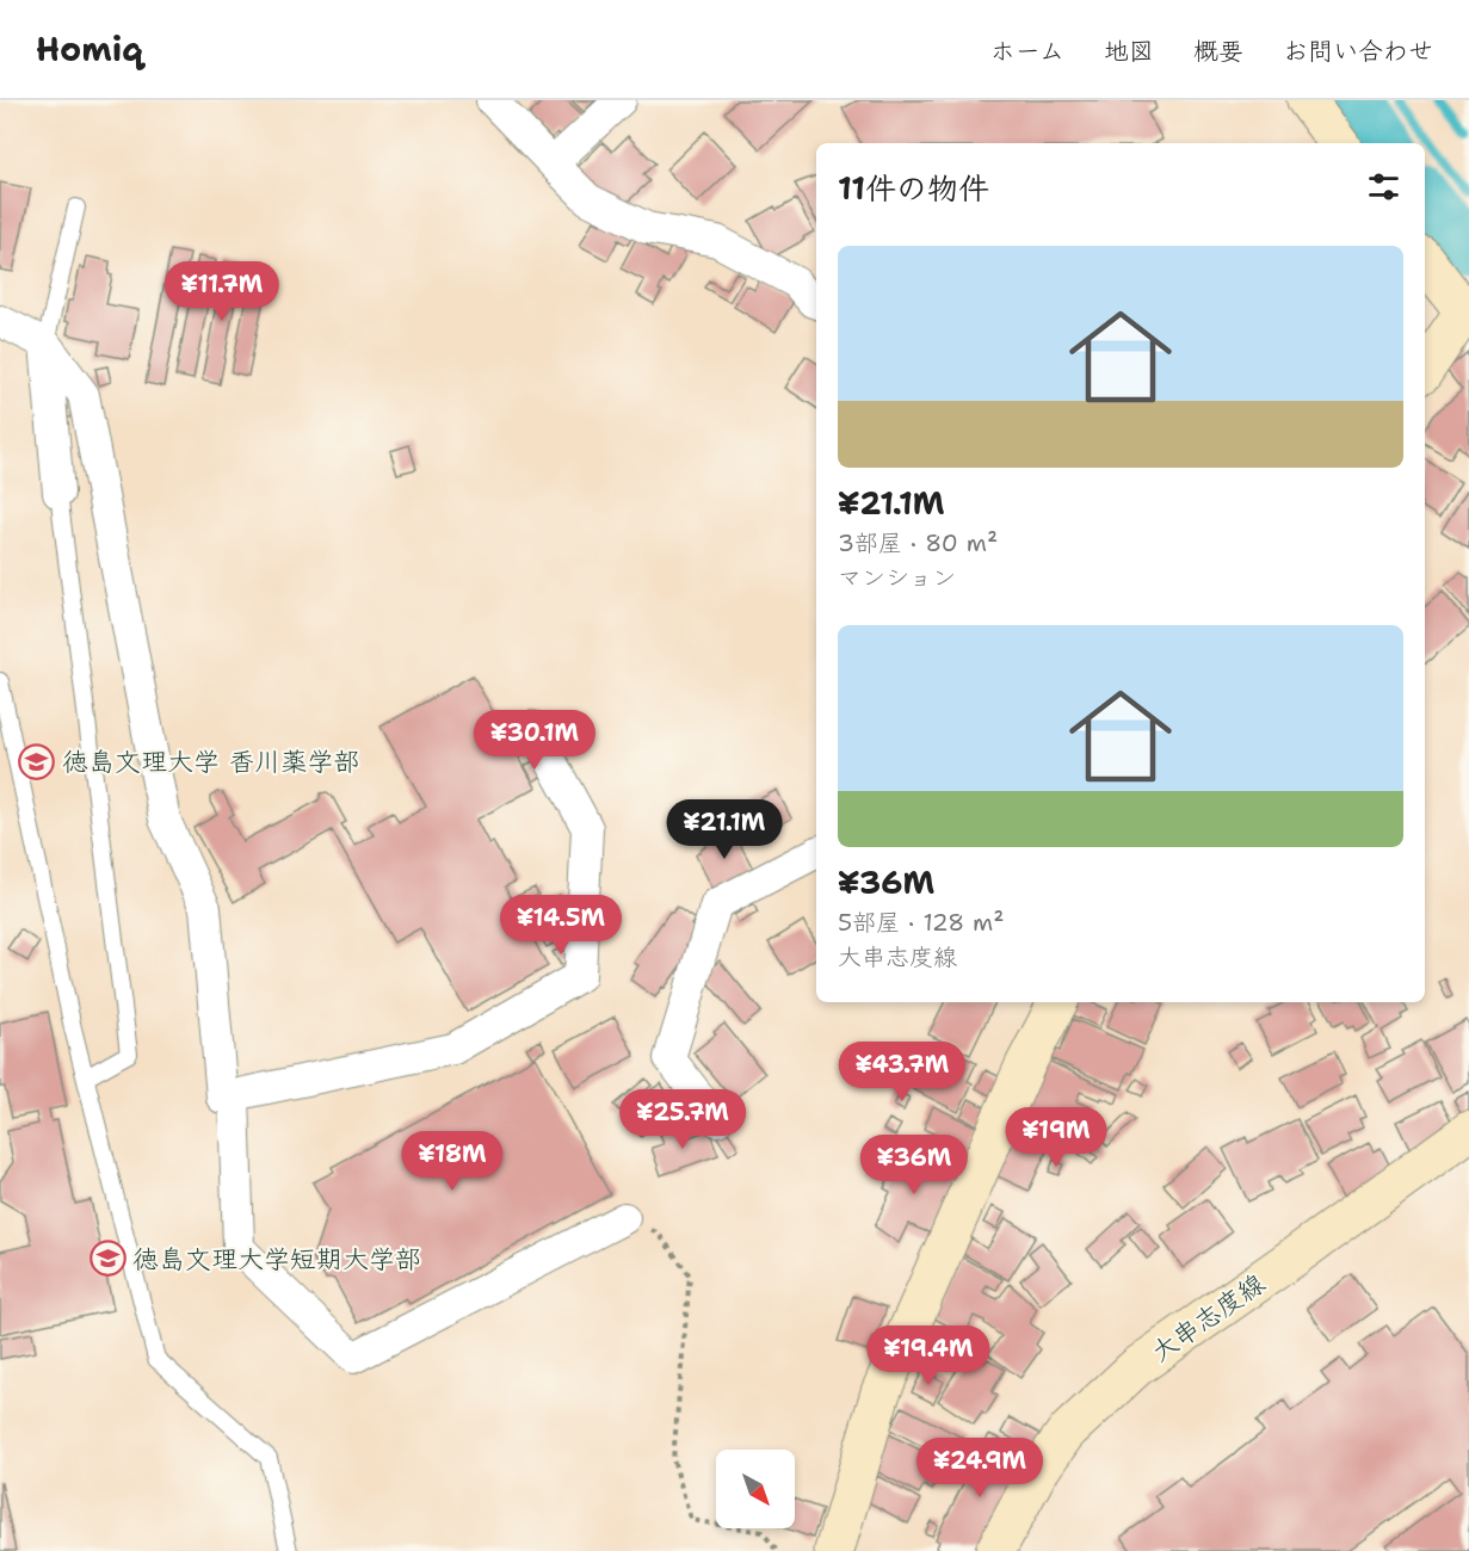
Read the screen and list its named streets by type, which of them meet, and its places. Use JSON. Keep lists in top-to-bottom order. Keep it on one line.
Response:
{"streets":{"main road":["大串志度線"]},"places":{"school or university":["徳島文理大学 香川薬学部","徳島文理大学短期大学部"]},"north":"bottom right","page":{"header":"Homiq","nav":["ホーム","地図","概要","お問い合わせ"],"heading":"11件の物件","list":[{"name":"¥21.1M","note":"3部屋 · 80 m² · マンション"},{"name":"¥36M","note":"5部屋 · 128 m² · 大串志度線"}],"price":["¥11.7M","¥30.1M","¥21.1M","¥14.5M","¥43.7M","¥25.7M","¥19M","¥18M","¥36M","¥19.4M","¥24.9M"]}}
